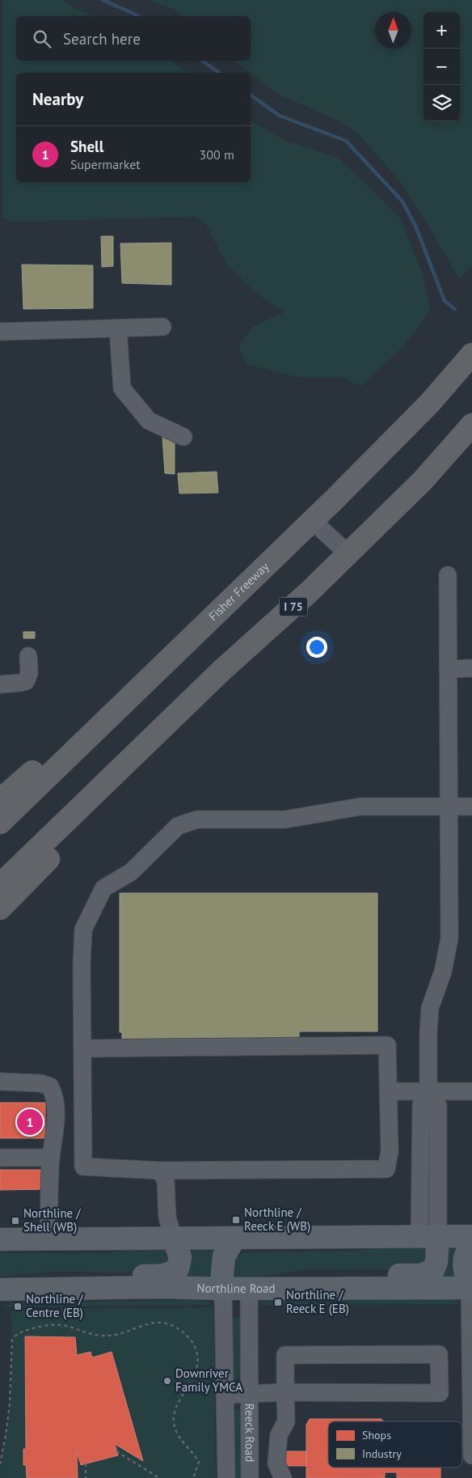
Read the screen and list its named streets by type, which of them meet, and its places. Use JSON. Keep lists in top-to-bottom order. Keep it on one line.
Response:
{"streets":{"highway":["Fisher Freeway","I 75"],"main road":["Northline Road"],"street":["Reeck Road"]},"crossings":[["Northline Road","Reeck Road"]],"places":{"transit":["Northline / Reeck E (WB)","Northline / Shell (WB)","Northline / Reeck E (EB)","Northline / Centre (EB)"],"other":["Downriver Family YMCA"]},"legend":["Shops","Industry"],"north":"top","page":{"map_buttons":["+","−"],"search":"Search here","heading":"Nearby","list":[{"mark":"1","name":"Shell","note":"Supermarket","value":"300 m"}],"pins":"1"}}
